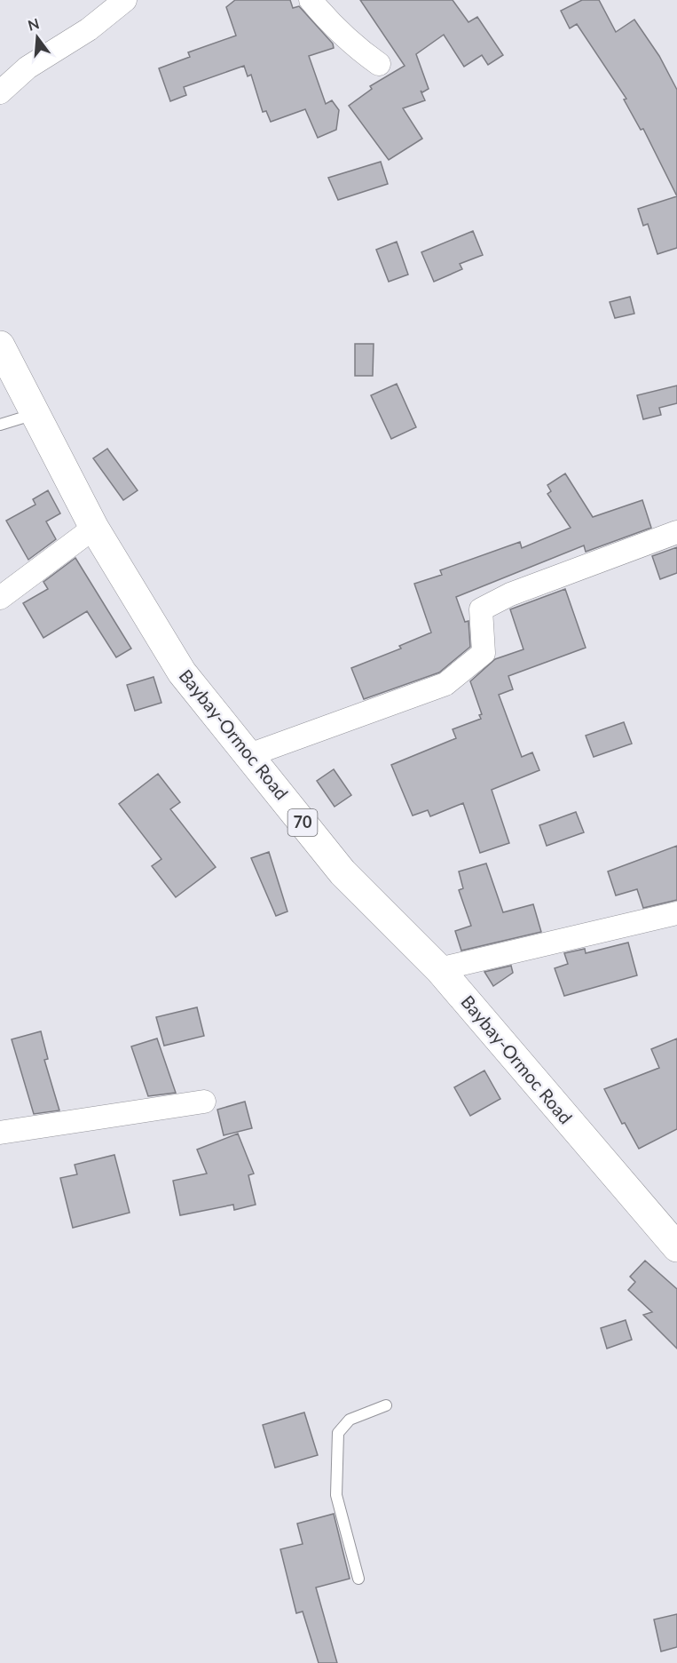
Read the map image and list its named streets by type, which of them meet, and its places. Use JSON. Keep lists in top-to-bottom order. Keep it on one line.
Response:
{"streets":{"highway":["Baybay-Ormoc Road","70"]},"north":"top"}
